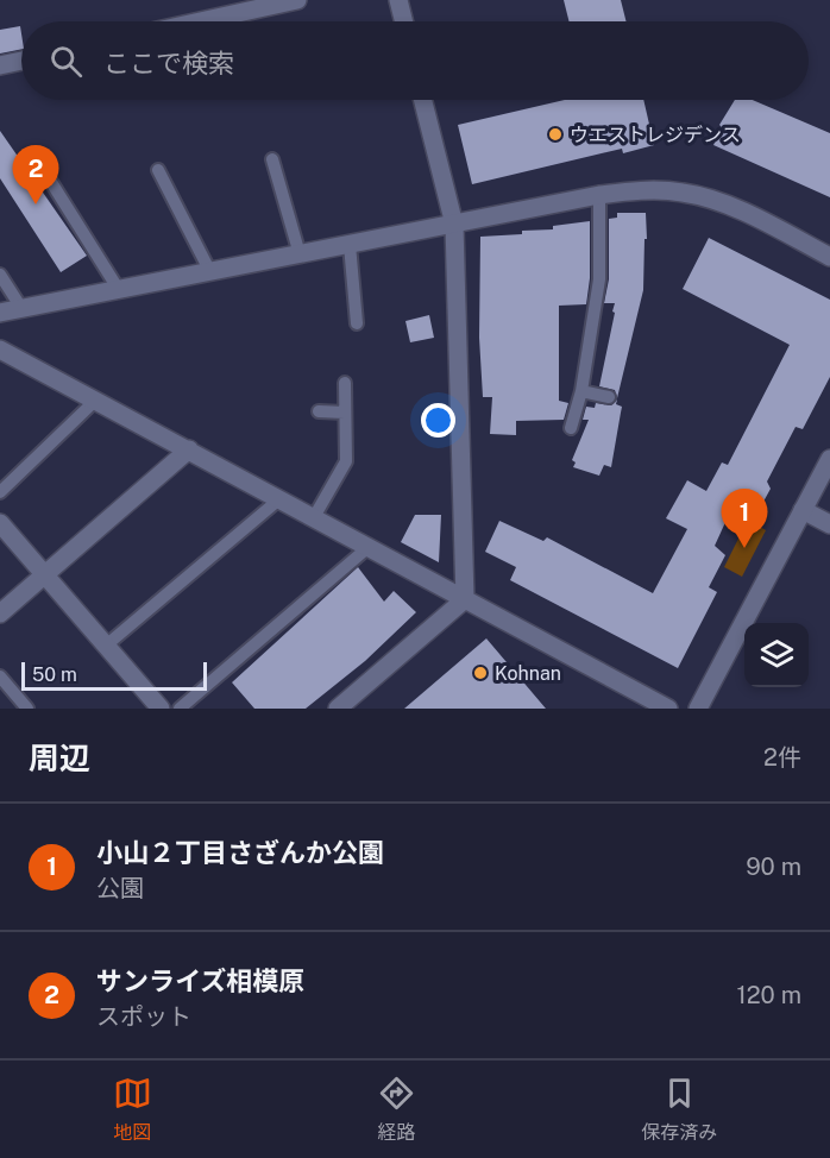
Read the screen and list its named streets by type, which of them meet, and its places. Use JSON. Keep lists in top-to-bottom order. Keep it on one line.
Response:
{"places":["ウエストレジデンス","Kohnan"],"scale_bar":"50 m","page":{"search":"ここで検索","pins":["2","1"],"scale":"50 m","heading":["周辺","2件"],"list":[{"mark":"1","name":"小山２丁目さざんか公園","note":"公園","value":"90 m"},{"mark":"2","name":"サンライズ相模原","note":"スポット","value":"120 m"}],"nav":["地図","経路","保存済み"]}}
